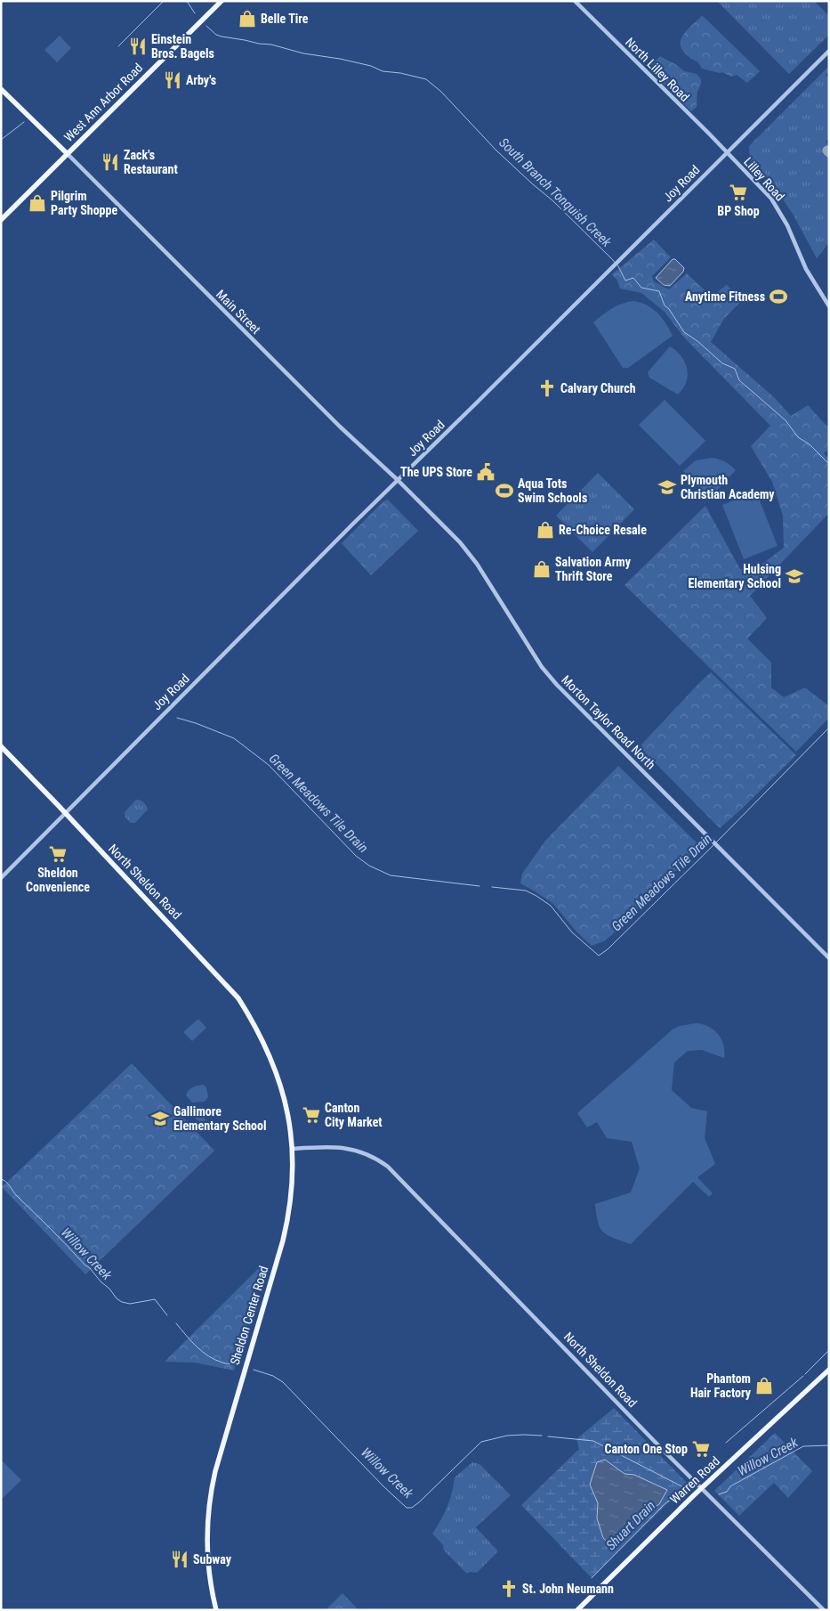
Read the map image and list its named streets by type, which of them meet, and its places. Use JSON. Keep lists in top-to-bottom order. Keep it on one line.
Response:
{"streets":{"main road":["West Ann Arbor Road","North Sheldon Road","Sheldon Center Road","Warren Road"],"street":["North Lilley Road","Lilley Road","Joy Road","Main Street","Morton Taylor Road North"]},"crossings":[["North Lilley Road","Lilley Road"],["North Lilley Road","Joy Road"],["West Ann Arbor Road","Main Street"],["Lilley Road","Joy Road"],["Joy Road","Main Street"],["Joy Road","Morton Taylor Road North"],["Joy Road","North Sheldon Road"],["Main Street","Morton Taylor Road North"],["North Sheldon Road","Sheldon Center Road"],["North Sheldon Road","Warren Road"]],"water":["South Branch Tonquish Creek","Green Meadows Tile Drain","Willow Creek","Shuart Drain"],"places":{"shop":["Belle Tire","Pilgrim Party Shoppe","Re-Choice Resale","Salvation Army Thrift Store","Phantom Hair Factory"],"restaurant":["Einstein Bros. Bagels","Arby's","Zack's Restaurant","Subway"],"supermarket":["BP Shop","Sheldon Convenience","Canton City Market","Canton One Stop"],"sports":["Anytime Fitness","Aqua Tots Swim Schools"],"church":["Calvary Church","St. John Neumann"],"public building":["The UPS Store"],"school or university":["Plymouth Christian Academy","Hulsing Elementary School","Gallimore Elementary School"]}}
